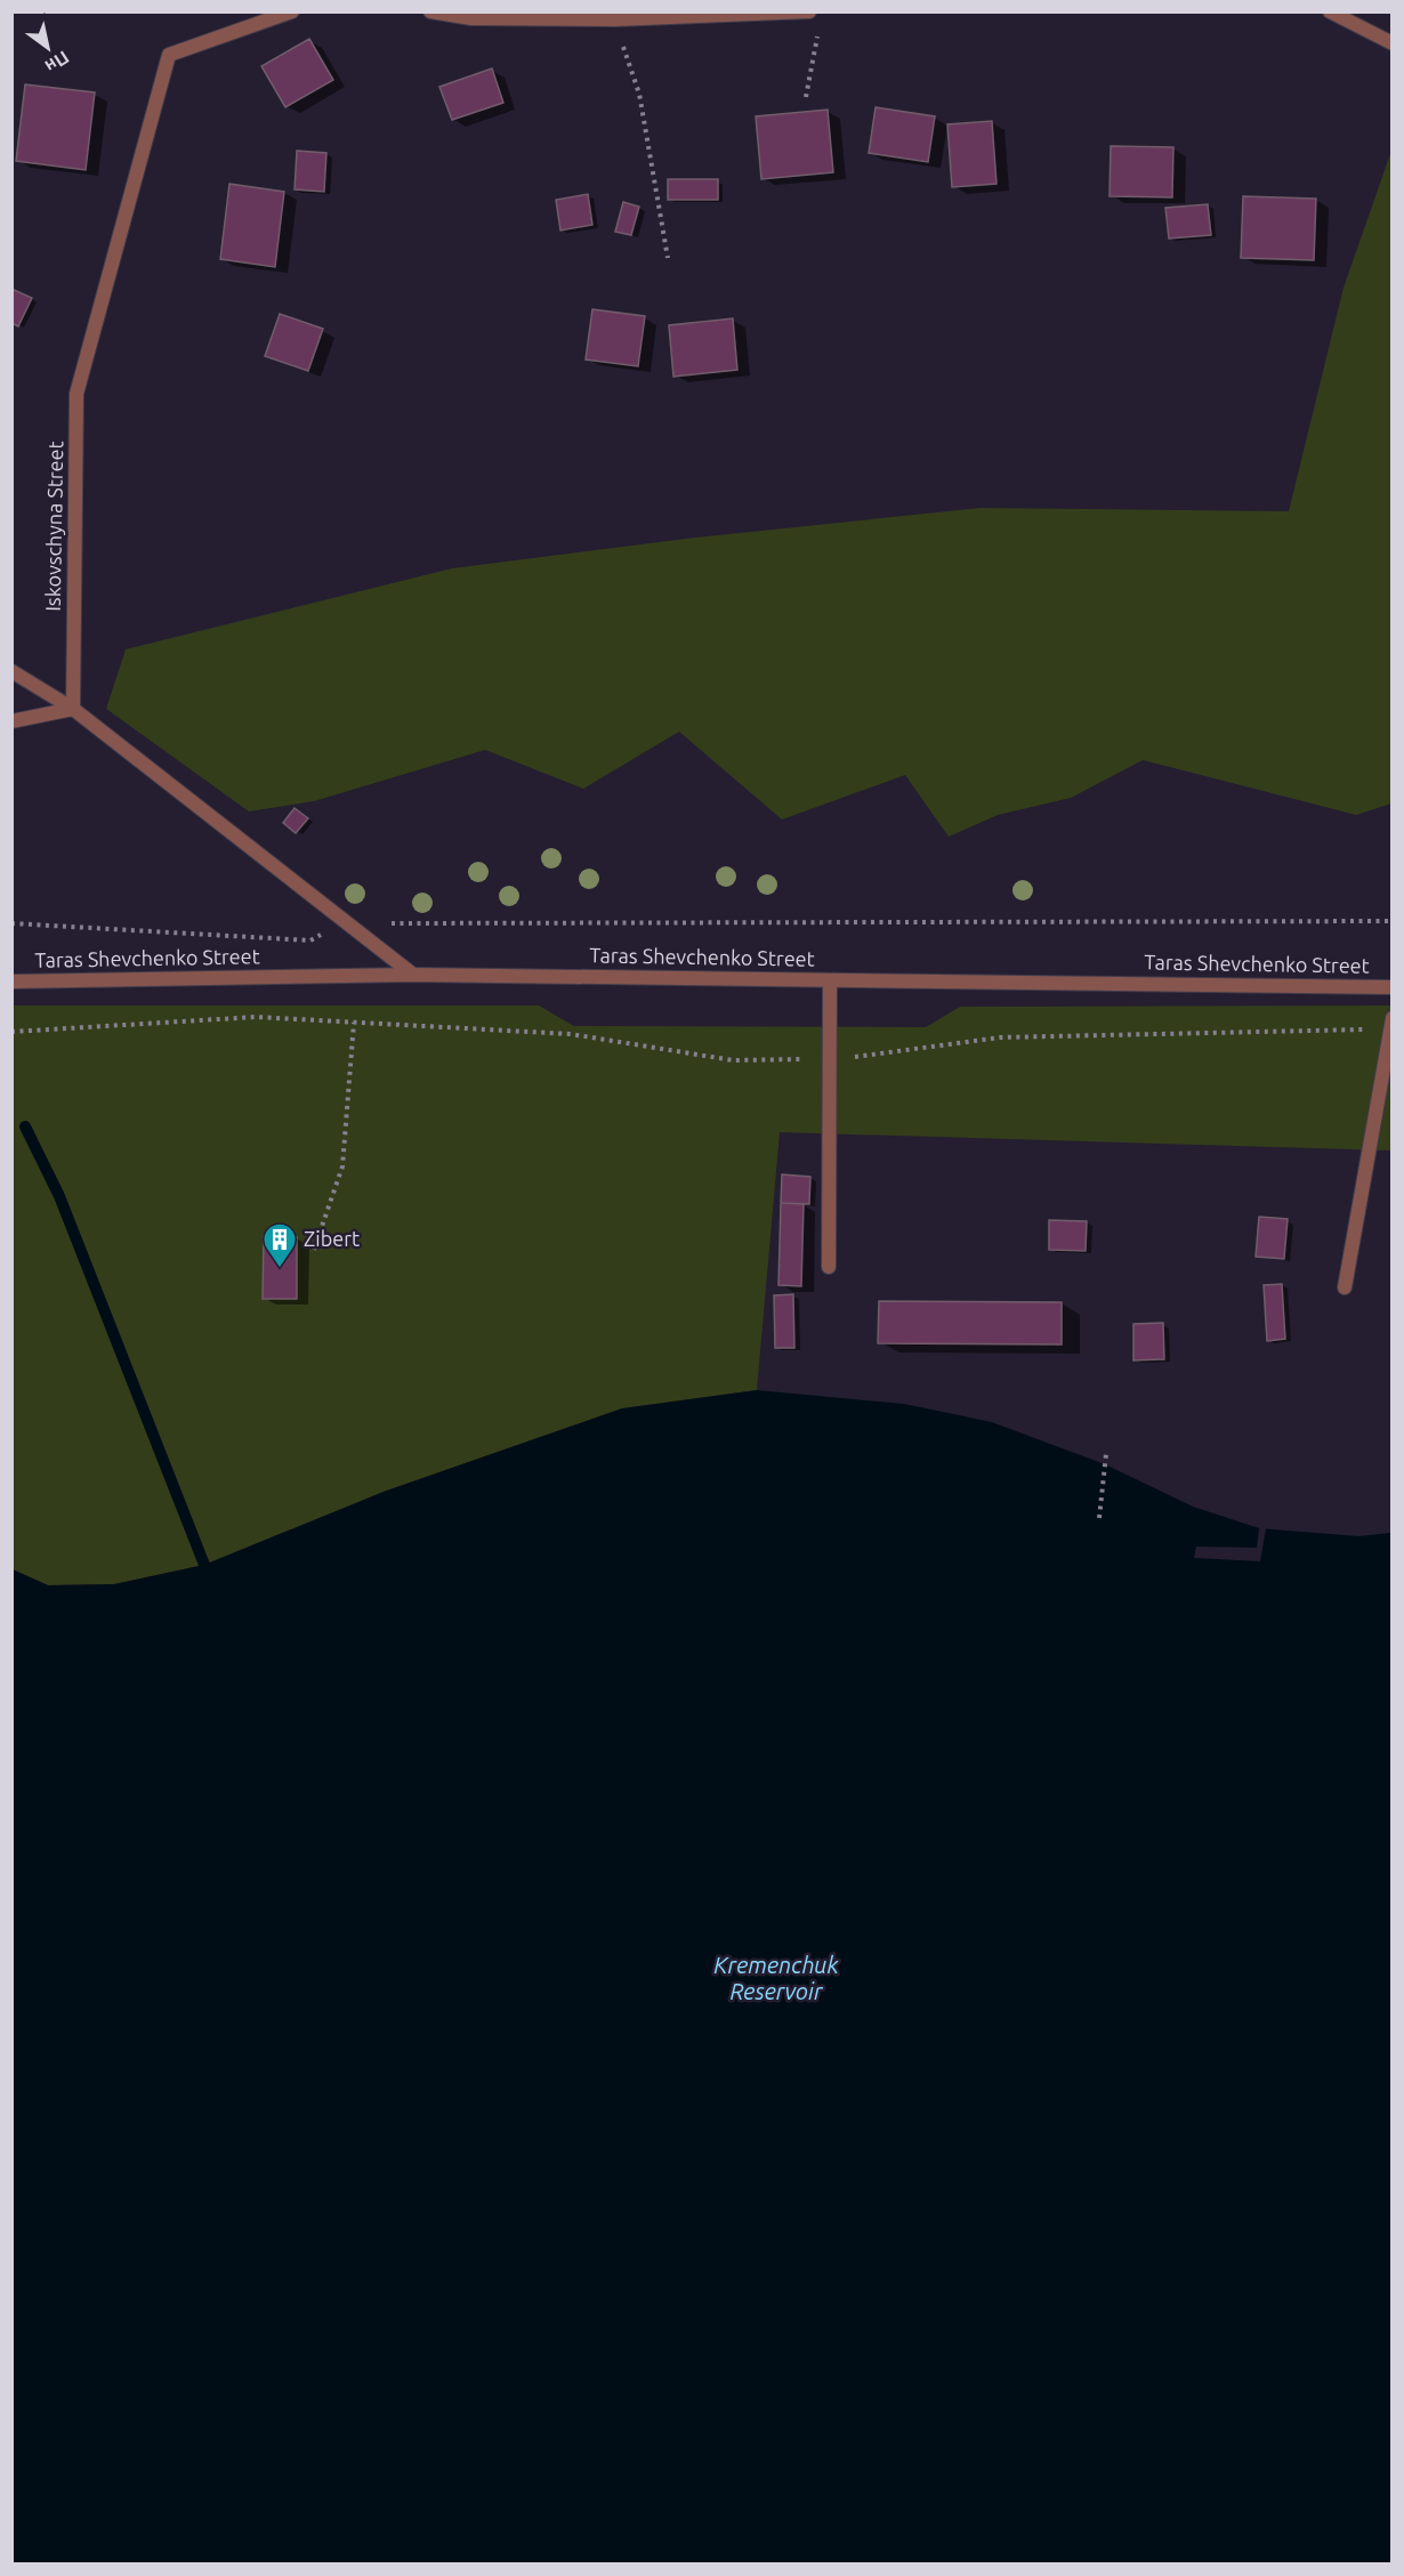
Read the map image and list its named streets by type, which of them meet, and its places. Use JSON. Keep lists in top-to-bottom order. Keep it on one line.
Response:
{"streets":{"street":["Iskovschyna Street","Taras Shevchenko Street"]},"water":["Kremenchuk Reservoir"],"places":{"building":["Zibert"]},"north":"bottom right"}
